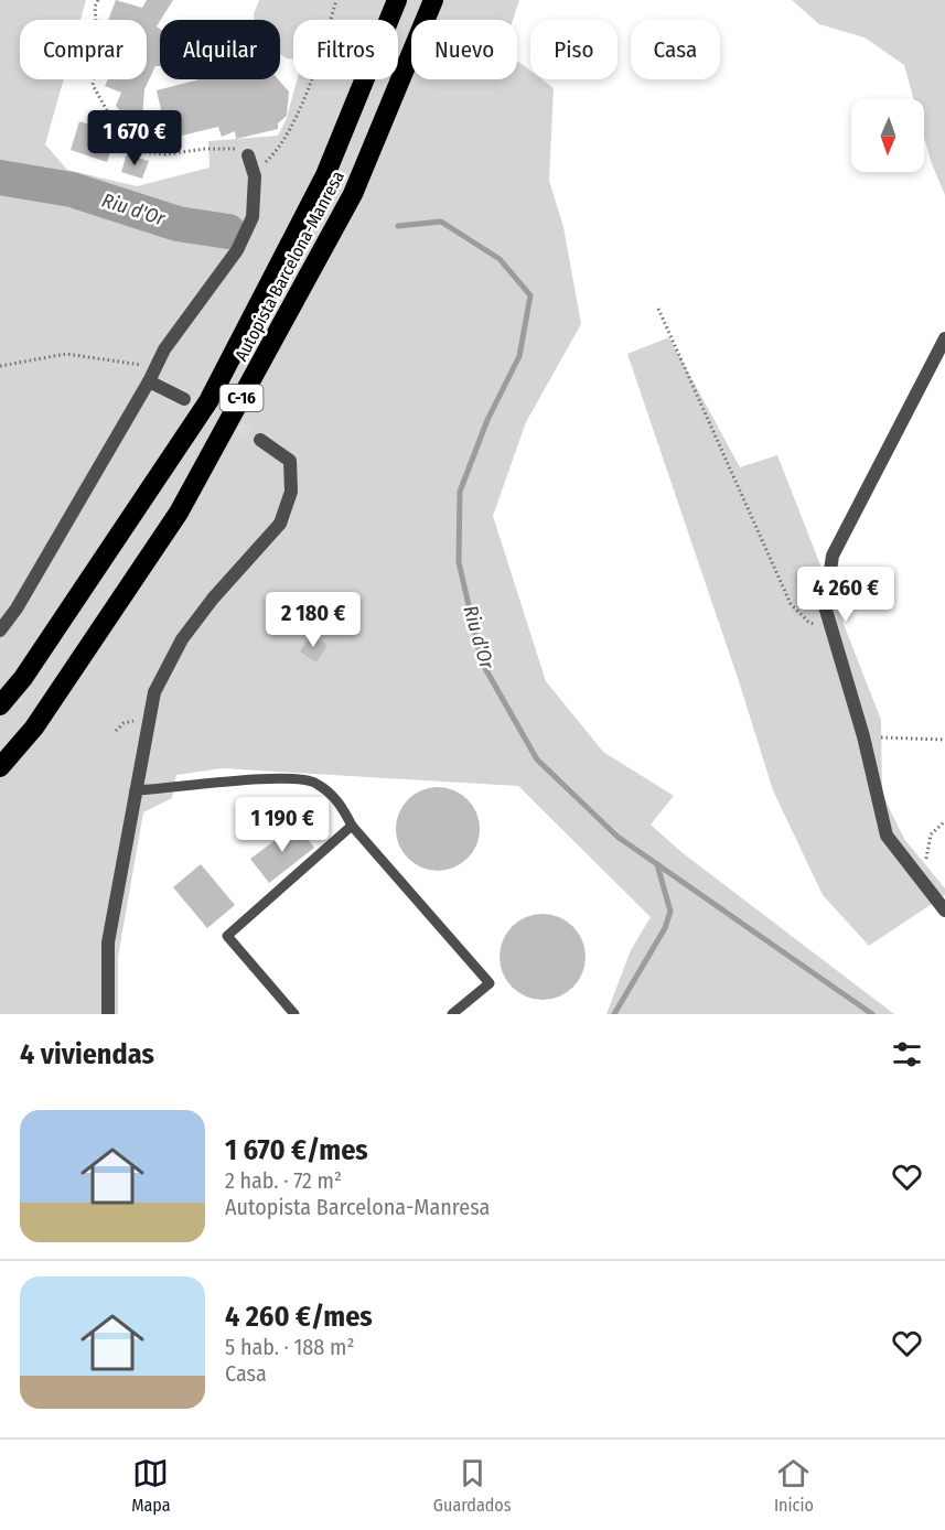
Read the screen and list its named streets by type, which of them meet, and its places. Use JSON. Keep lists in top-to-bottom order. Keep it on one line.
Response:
{"streets":{"highway":["Autopista Barcelona-Manresa","C-16"]},"water":["Riu d'Or"],"north":"bottom","page":{"chip":["Comprar","Alquilar","Filtros","Nuevo","Piso","Casa"],"price":["1 670 €","4 260 €","2 180 €","1 190 €"],"heading":"4 viviendas","list":[{"name":"1 670 €/mes","note":"2 hab. · 72 m² · Autopista Barcelona-Manresa"},{"name":"4 260 €/mes","note":"5 hab. · 188 m² · Casa"}],"tabs":["Mapa","Guardados","Inicio"]}}
